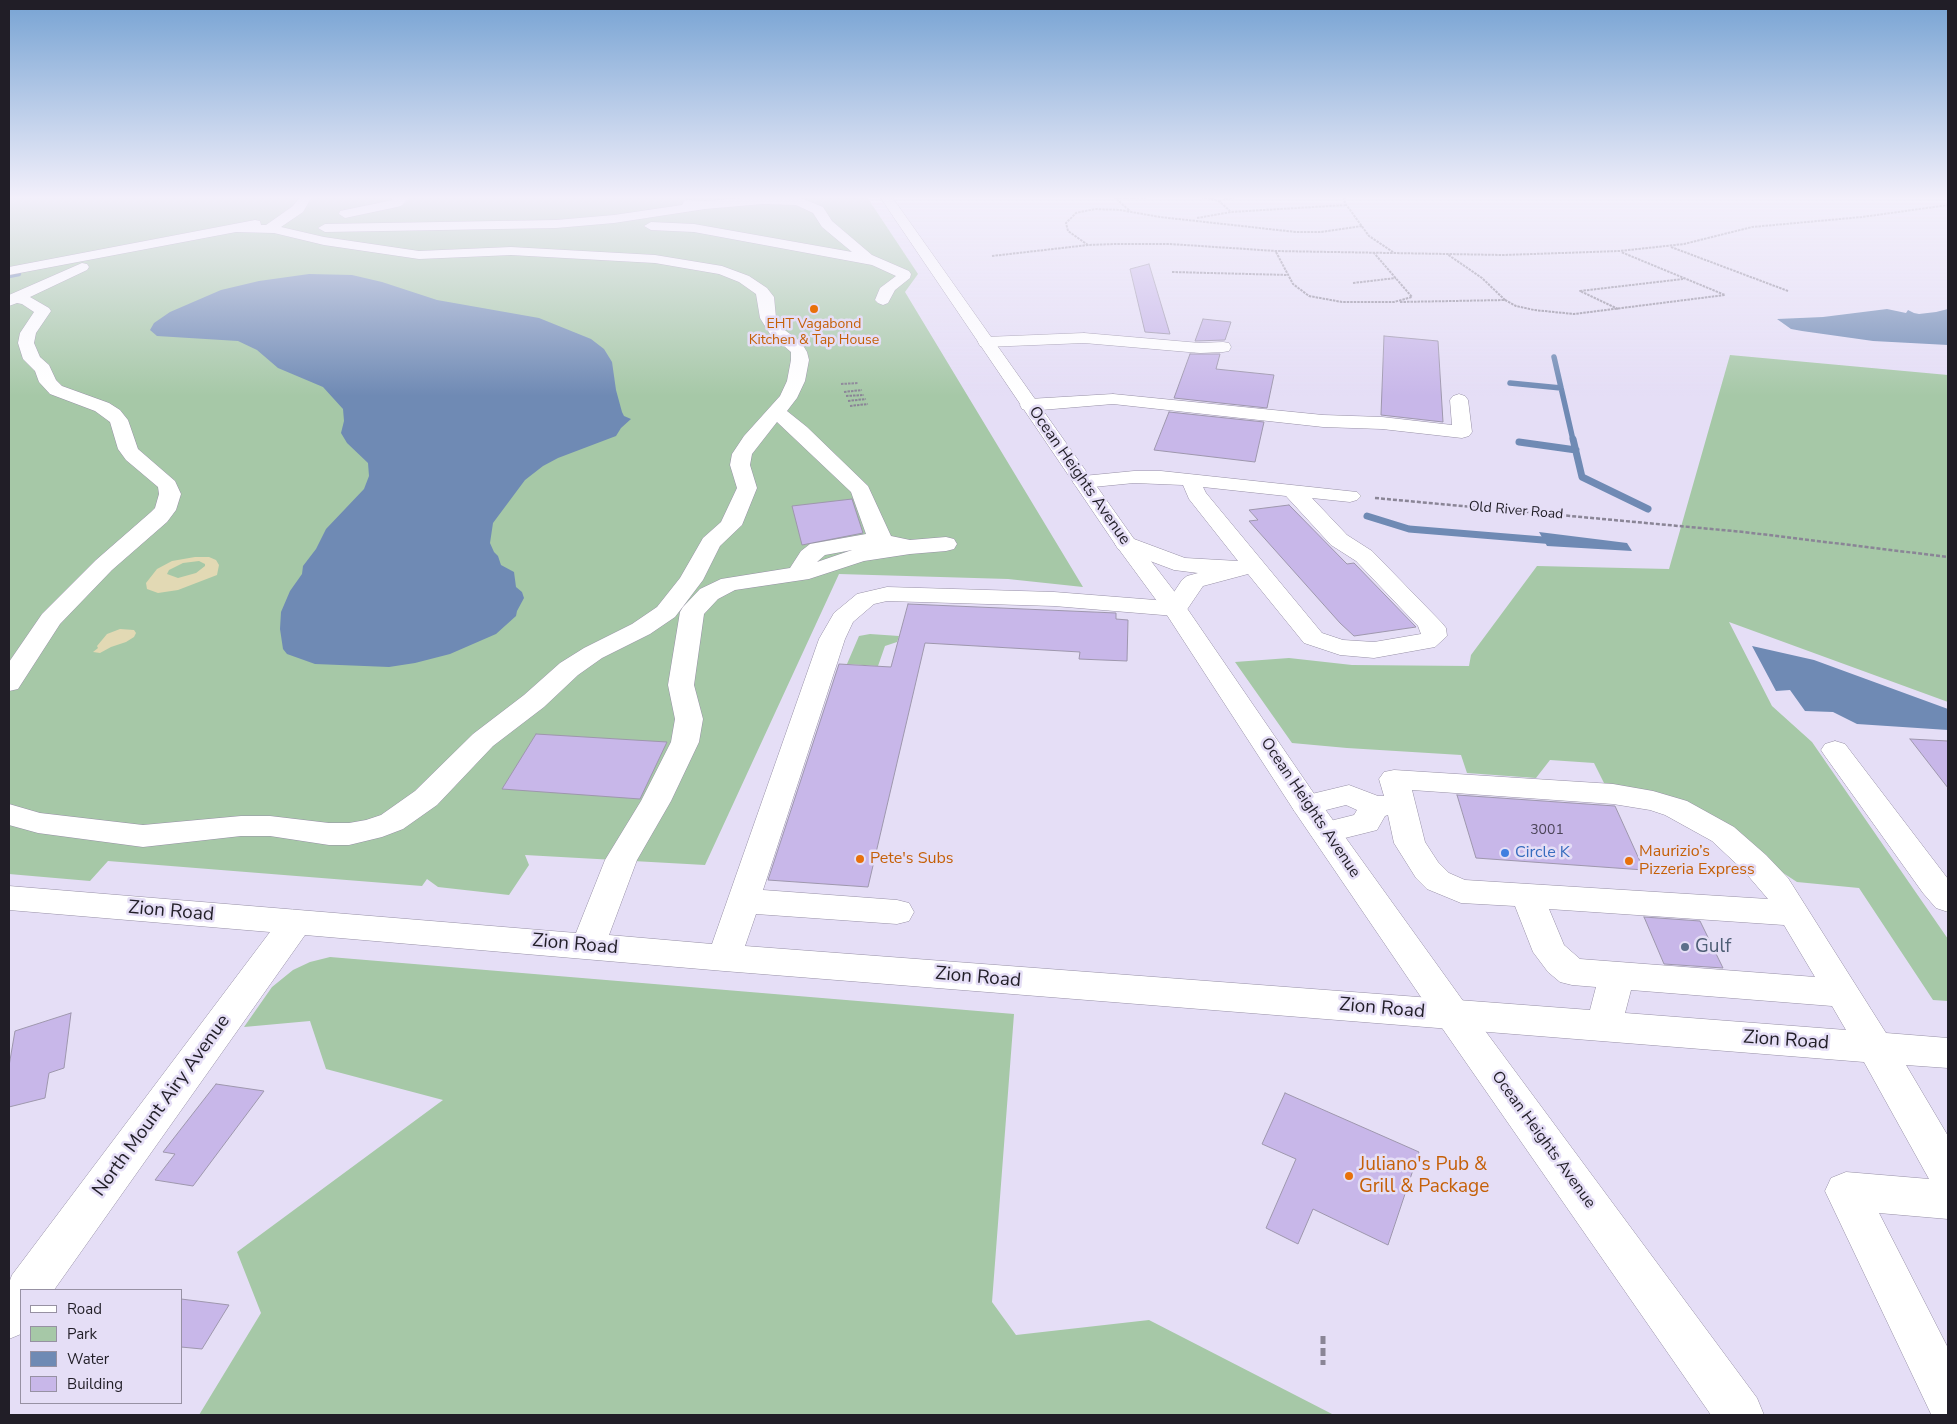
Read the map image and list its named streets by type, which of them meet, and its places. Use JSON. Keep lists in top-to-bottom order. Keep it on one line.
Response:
{"streets":{"main road":["Ocean Heights Avenue","Zion Road","North Mount Airy Avenue"],"path":["Old River Road"]},"crossings":[["Ocean Heights Avenue","Zion Road"],["Zion Road","North Mount Airy Avenue"]],"places":["EHT Vagabond Kitchen & Tap House","Circle K","Pete's Subs","Maurizio’s Pizzeria Express","Gulf","Juliano's Pub & Grill & Package"],"house_numbers":["3001"],"legend":["Road","Park","Water","Building"]}
